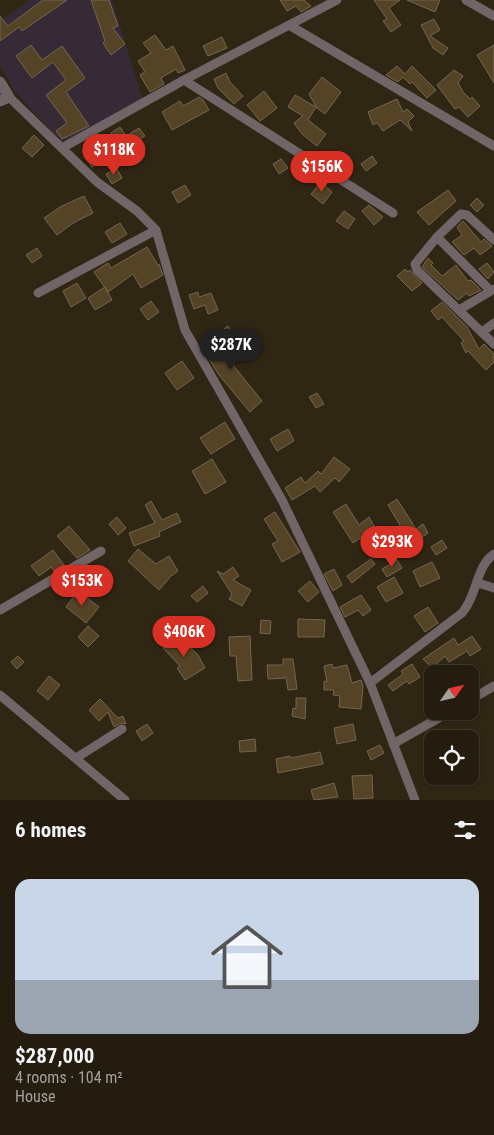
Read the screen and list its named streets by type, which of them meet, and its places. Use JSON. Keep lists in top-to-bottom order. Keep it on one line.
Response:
{"north":"top right","page":{"price":["$118K","$156K","$287K","$293K","$153K","$406K"],"heading":"6 homes","list":[{"name":"$287,000","note":"4 rooms · 104 m² · House"}]}}
